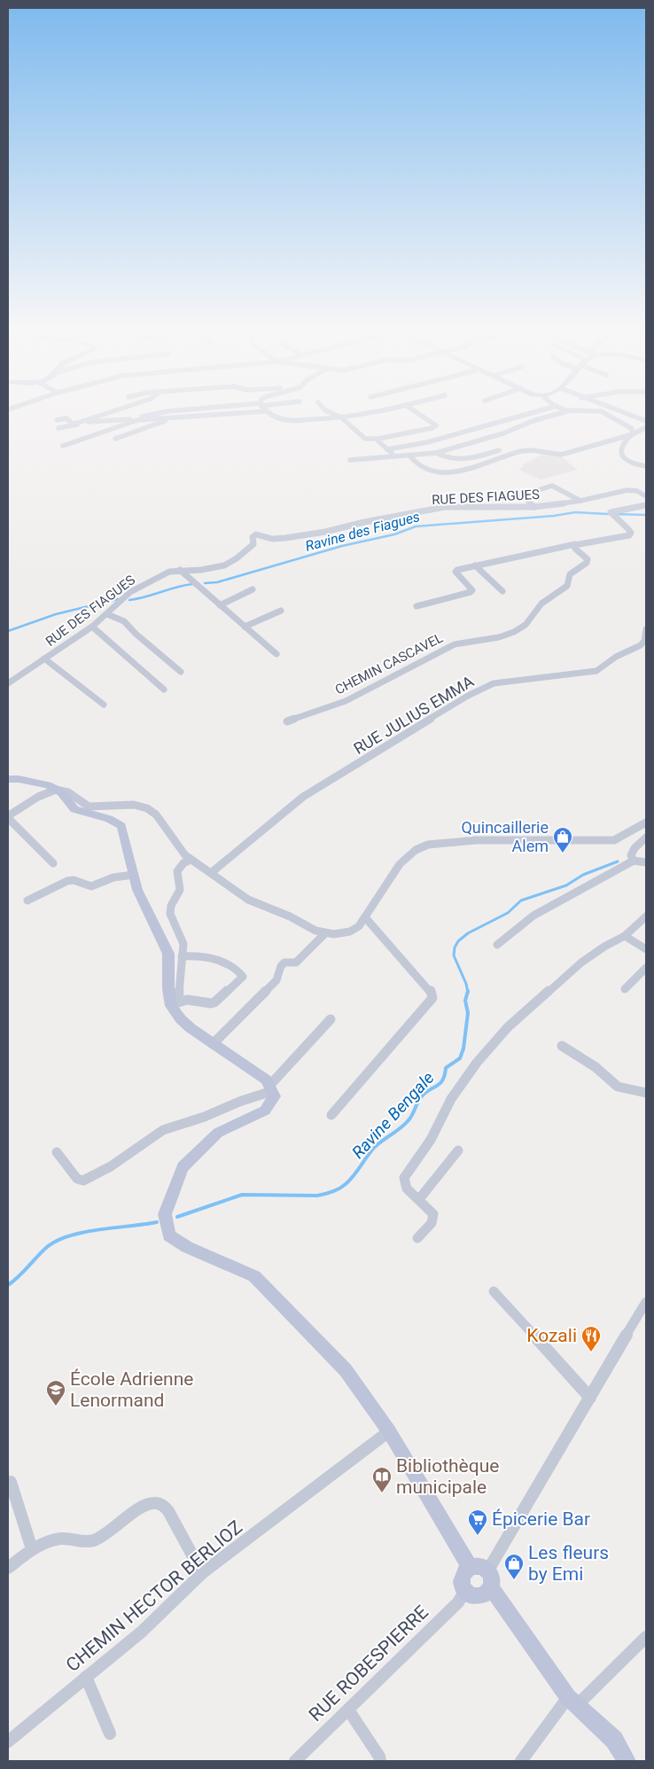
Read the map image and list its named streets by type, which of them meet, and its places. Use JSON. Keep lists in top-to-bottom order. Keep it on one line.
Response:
{"streets":{"street":["RUE DES FIAGUES","CHEMIN CASCAVEL","RUE JULIUS EMMA","CHEMIN HECTOR BERLIOZ","RUE ROBESPIERRE"]},"water":["Ravine des Fiagues","Ravine Bengale"],"places":{"shop":["Quincaillerie Alem","Les fleurs by Emi"],"restaurant":["Kozali"],"school or university":["École Adrienne Lenormand"],"library":["Bibliothèque municipale"],"supermarket":["Épicerie Bar"]}}
